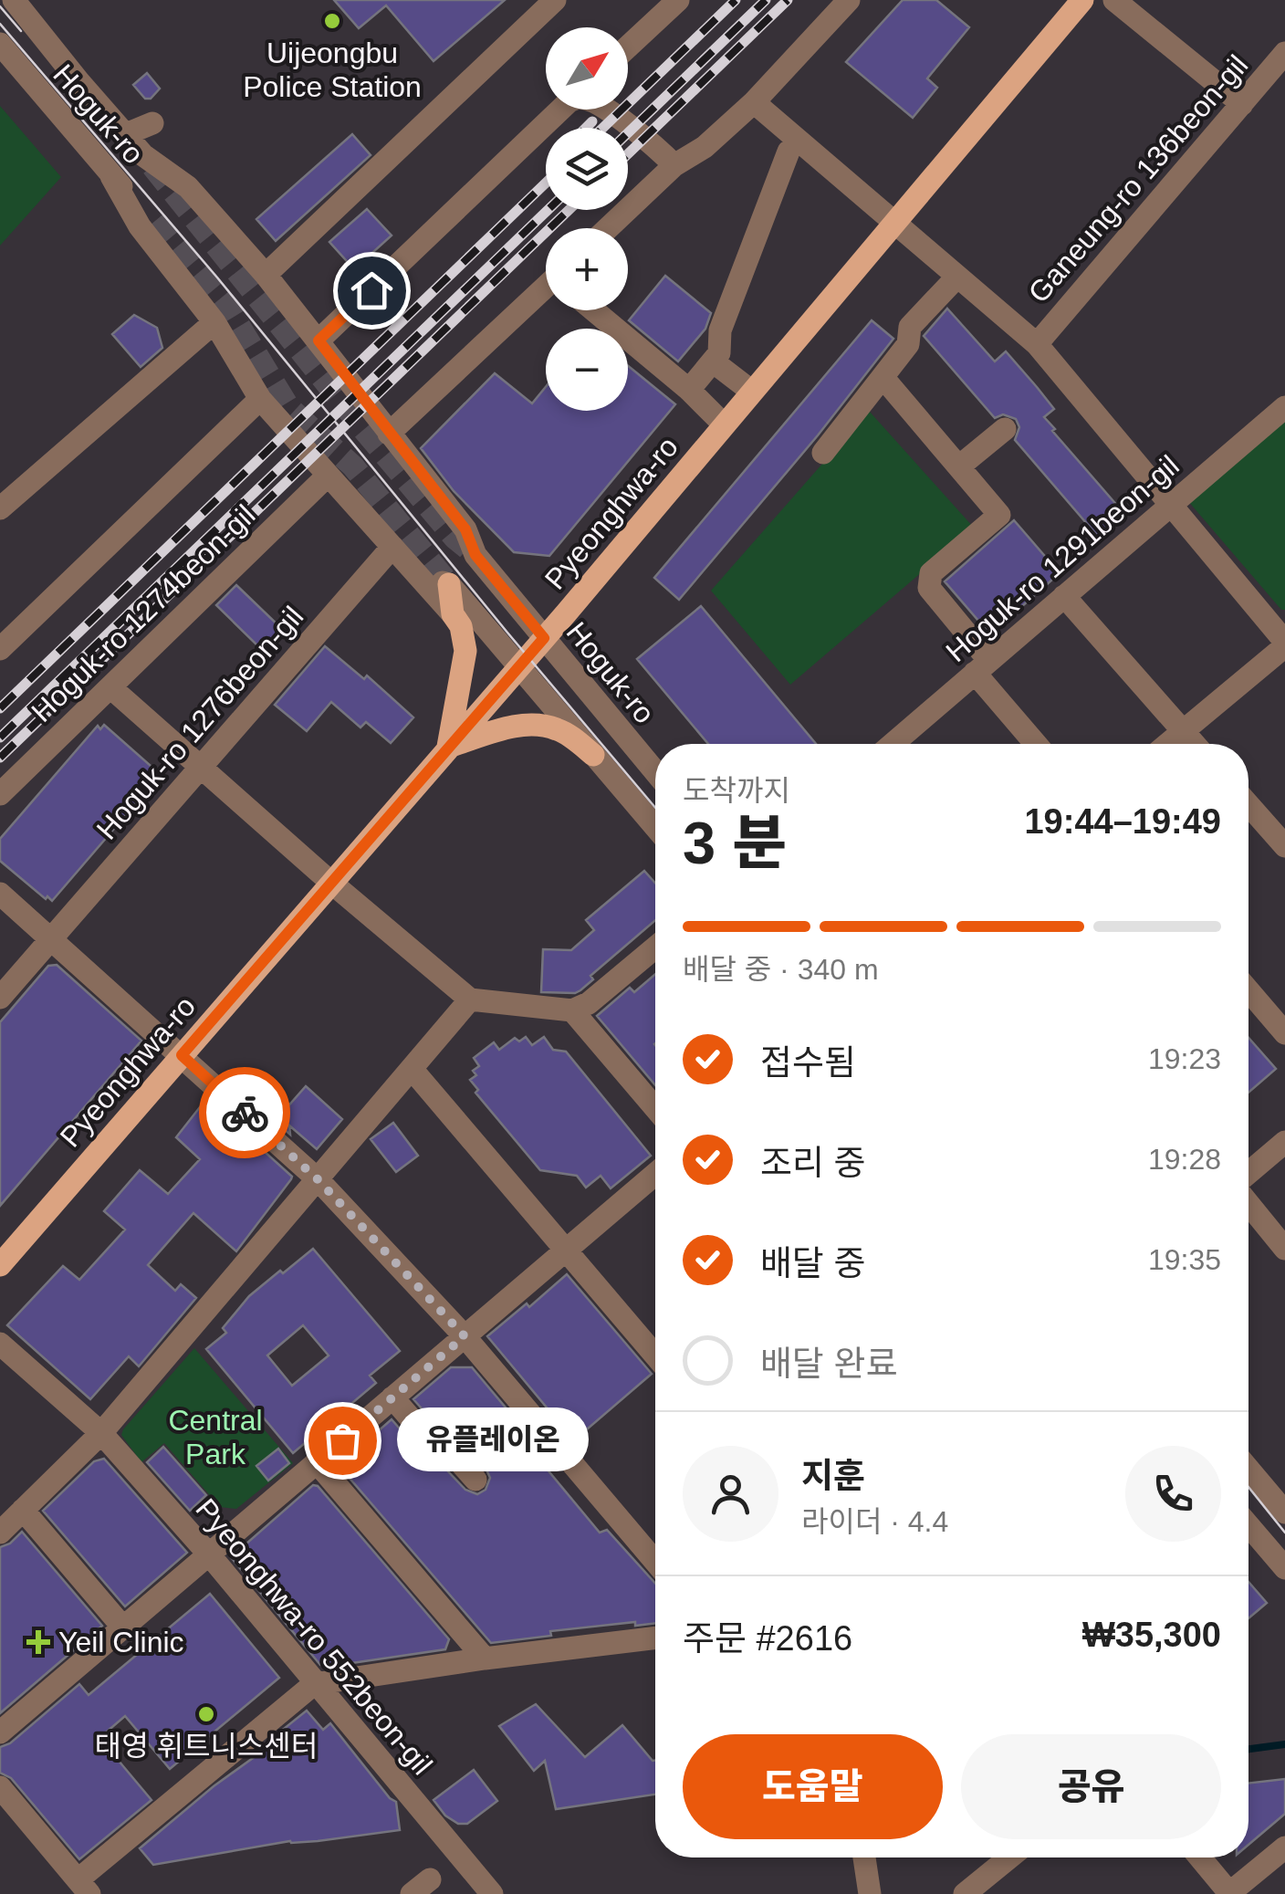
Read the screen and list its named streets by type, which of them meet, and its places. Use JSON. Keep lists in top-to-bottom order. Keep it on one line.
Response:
{"streets":{"main road":["Pyeonghwa-ro"],"street":["Hoguk-ro","Ganeung-ro 136beon-gil","Hoguk-ro 1291beon-gil","Hoguk-ro 1274beon-gil","Hoguk-ro 1276beon-gil","Pyeonghwa-ro 552beon-gil"]},"crossings":[["Hoguk-ro","Pyeonghwa-ro"]],"parks":["Central Park"],"places":{"other":["Uijeongbu Police Station","유플레이온","태영 휘트니스센터"],"health":["Yeil Clinic"]},"north":"top right","page":{"map_buttons":["+","−"],"heading":["3 분","도착까지","19:44–19:49"],"panel":["지훈","라이더 · 4.4","주문 #2616","₩35,300"],"bar":"배달 중 · 340 m","list":[["접수됨","19:23"],["조리 중","19:28"],["배달 중","19:35"],"배달 완료"],"bubble":"유플레이온","buttons":["도움말","공유"]}}
